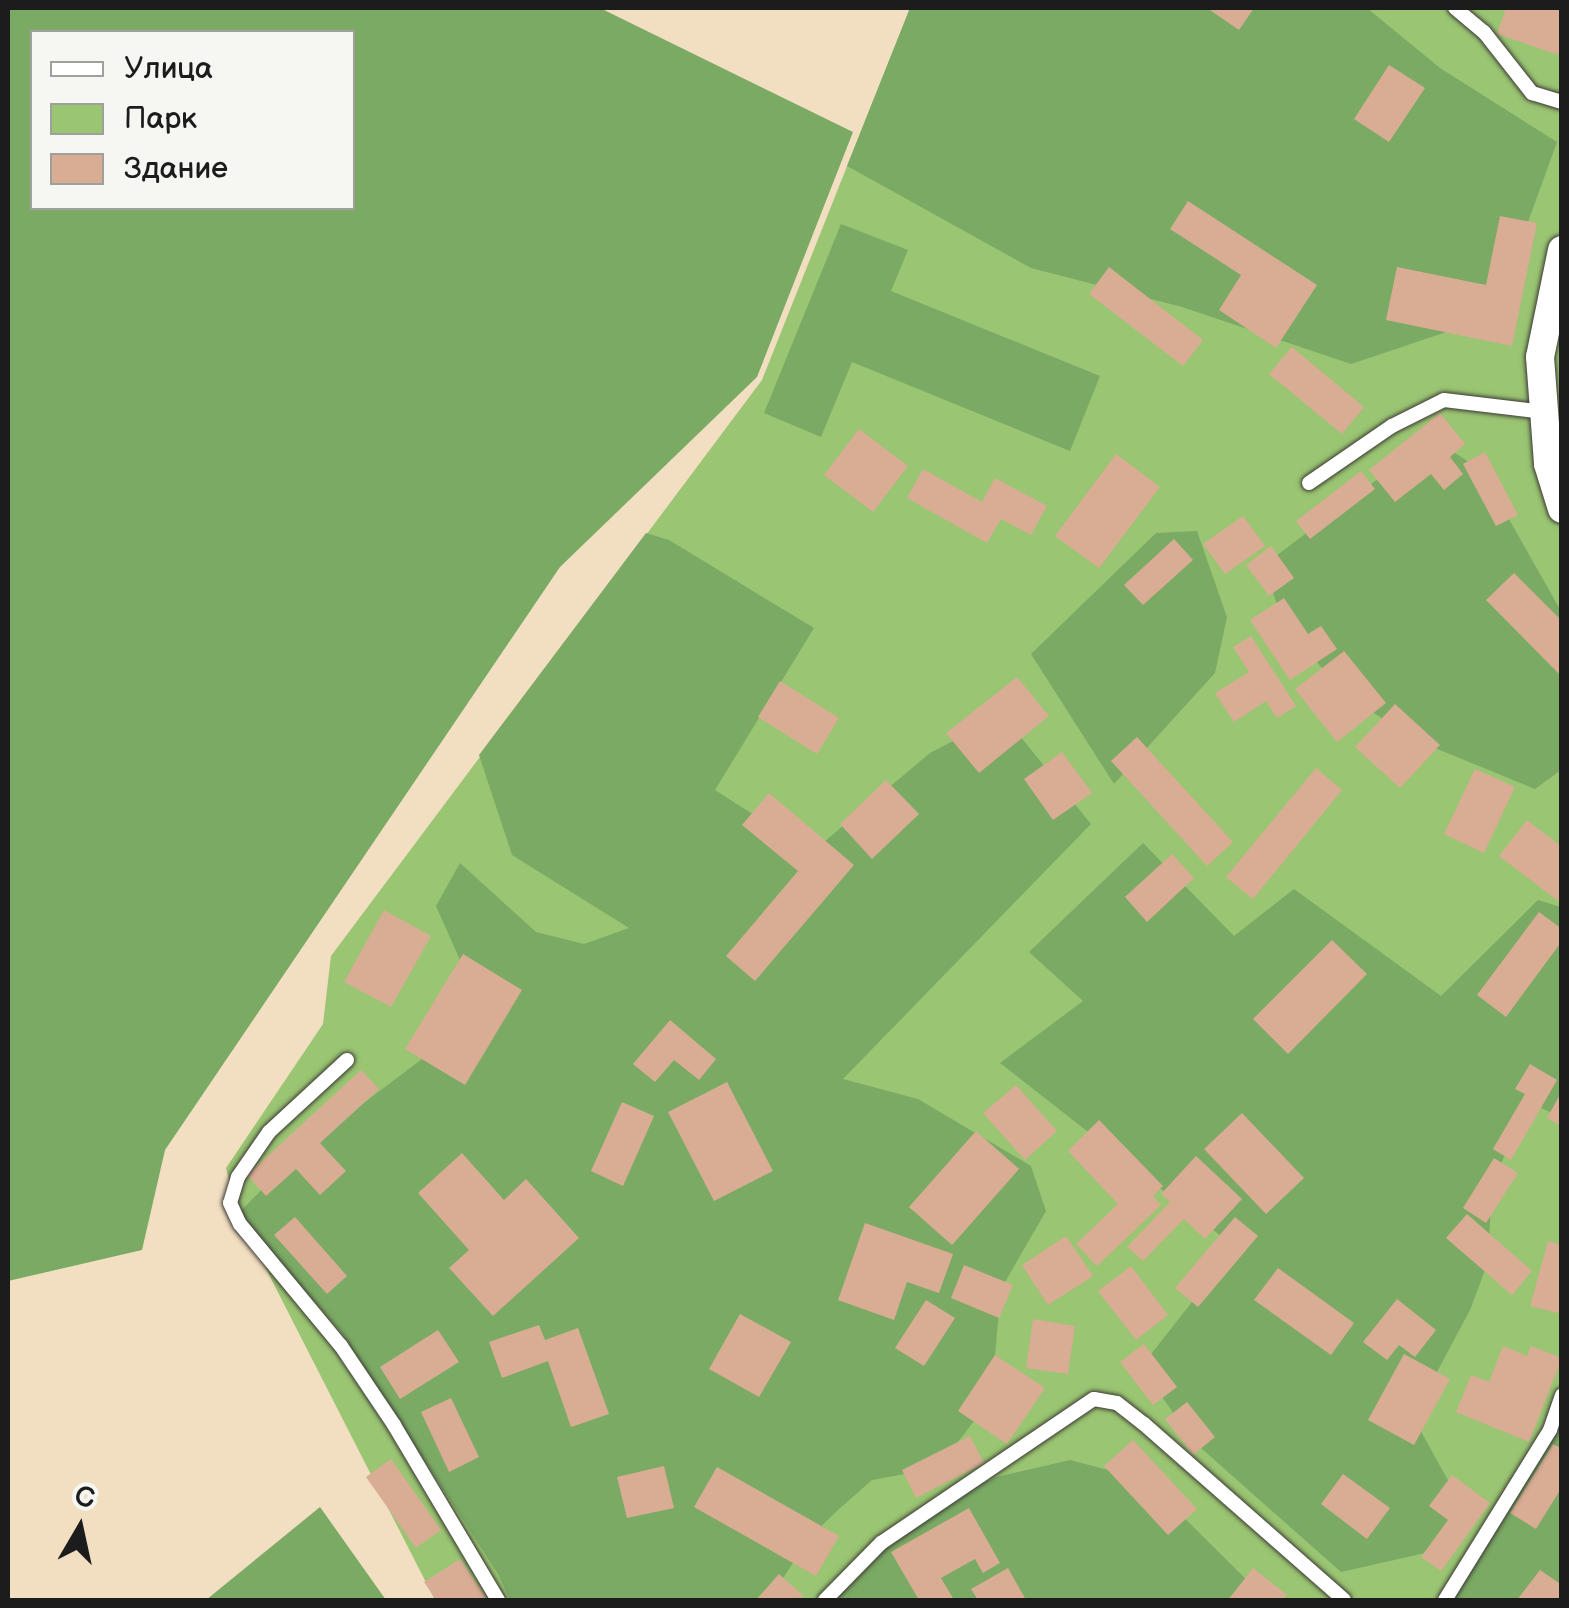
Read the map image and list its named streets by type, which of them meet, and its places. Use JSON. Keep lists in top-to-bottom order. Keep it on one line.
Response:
{"legend":["Улица","Парк","Здание"],"north":"top"}
